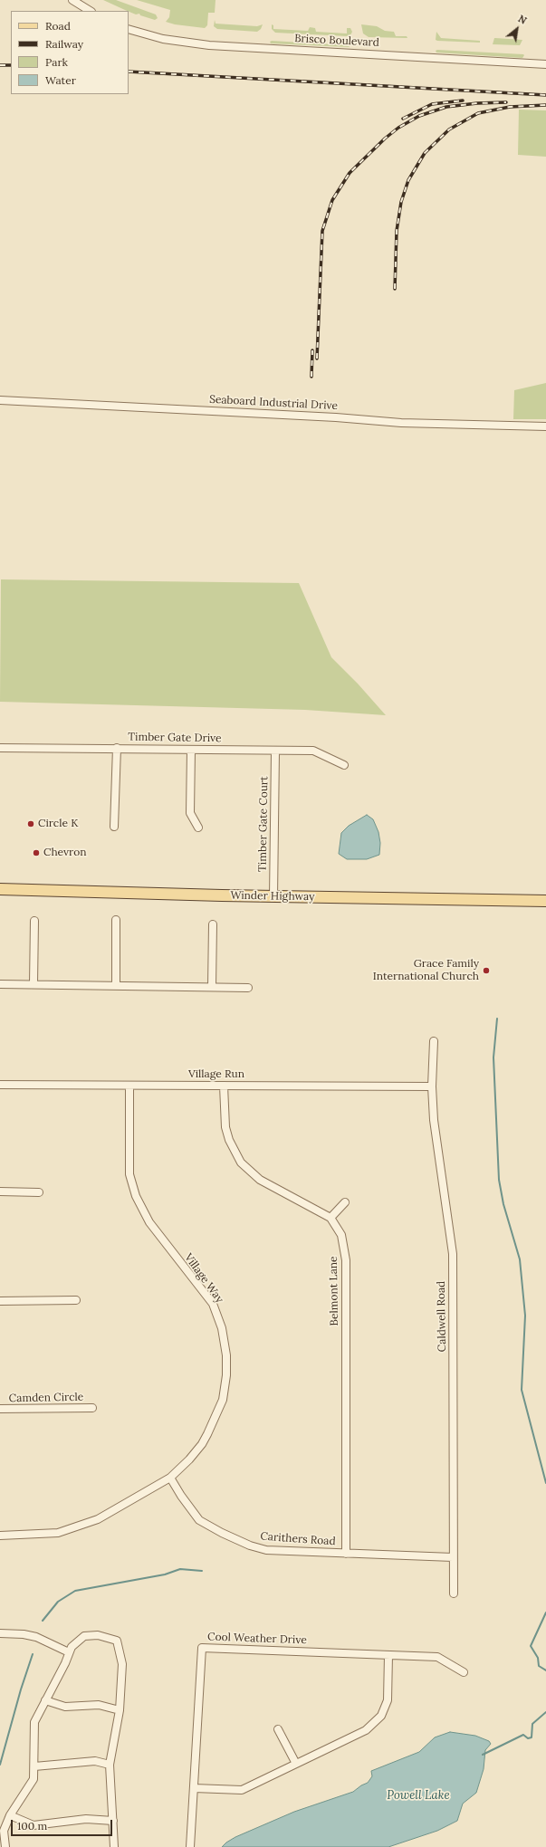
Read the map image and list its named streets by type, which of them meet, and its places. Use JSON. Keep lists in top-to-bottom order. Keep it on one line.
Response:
{"streets":{"main road":["Winder Highway"],"street":["Brisco Boulevard","Seaboard Industrial Drive","Timber Gate Drive","Timber Gate Court","Village Run","Village Way","Belmont Lane","Caldwell Road","Camden Circle","Carithers Road","Cool Weather Drive"]},"crossings":[["Timber Gate Drive","Timber Gate Court"],["Timber Gate Court","Winder Highway"],["Village Run","Village Way"],["Village Run","Caldwell Road"],["Village Way","Carithers Road"],["Belmont Lane","Carithers Road"],["Caldwell Road","Carithers Road"]],"water":["Powell Lake"],"places":["Circle K","Chevron","Grace Family International Church"],"legend":["Road","Railway","Park","Water"],"scale_bar":"100 m","north":"top right"}
